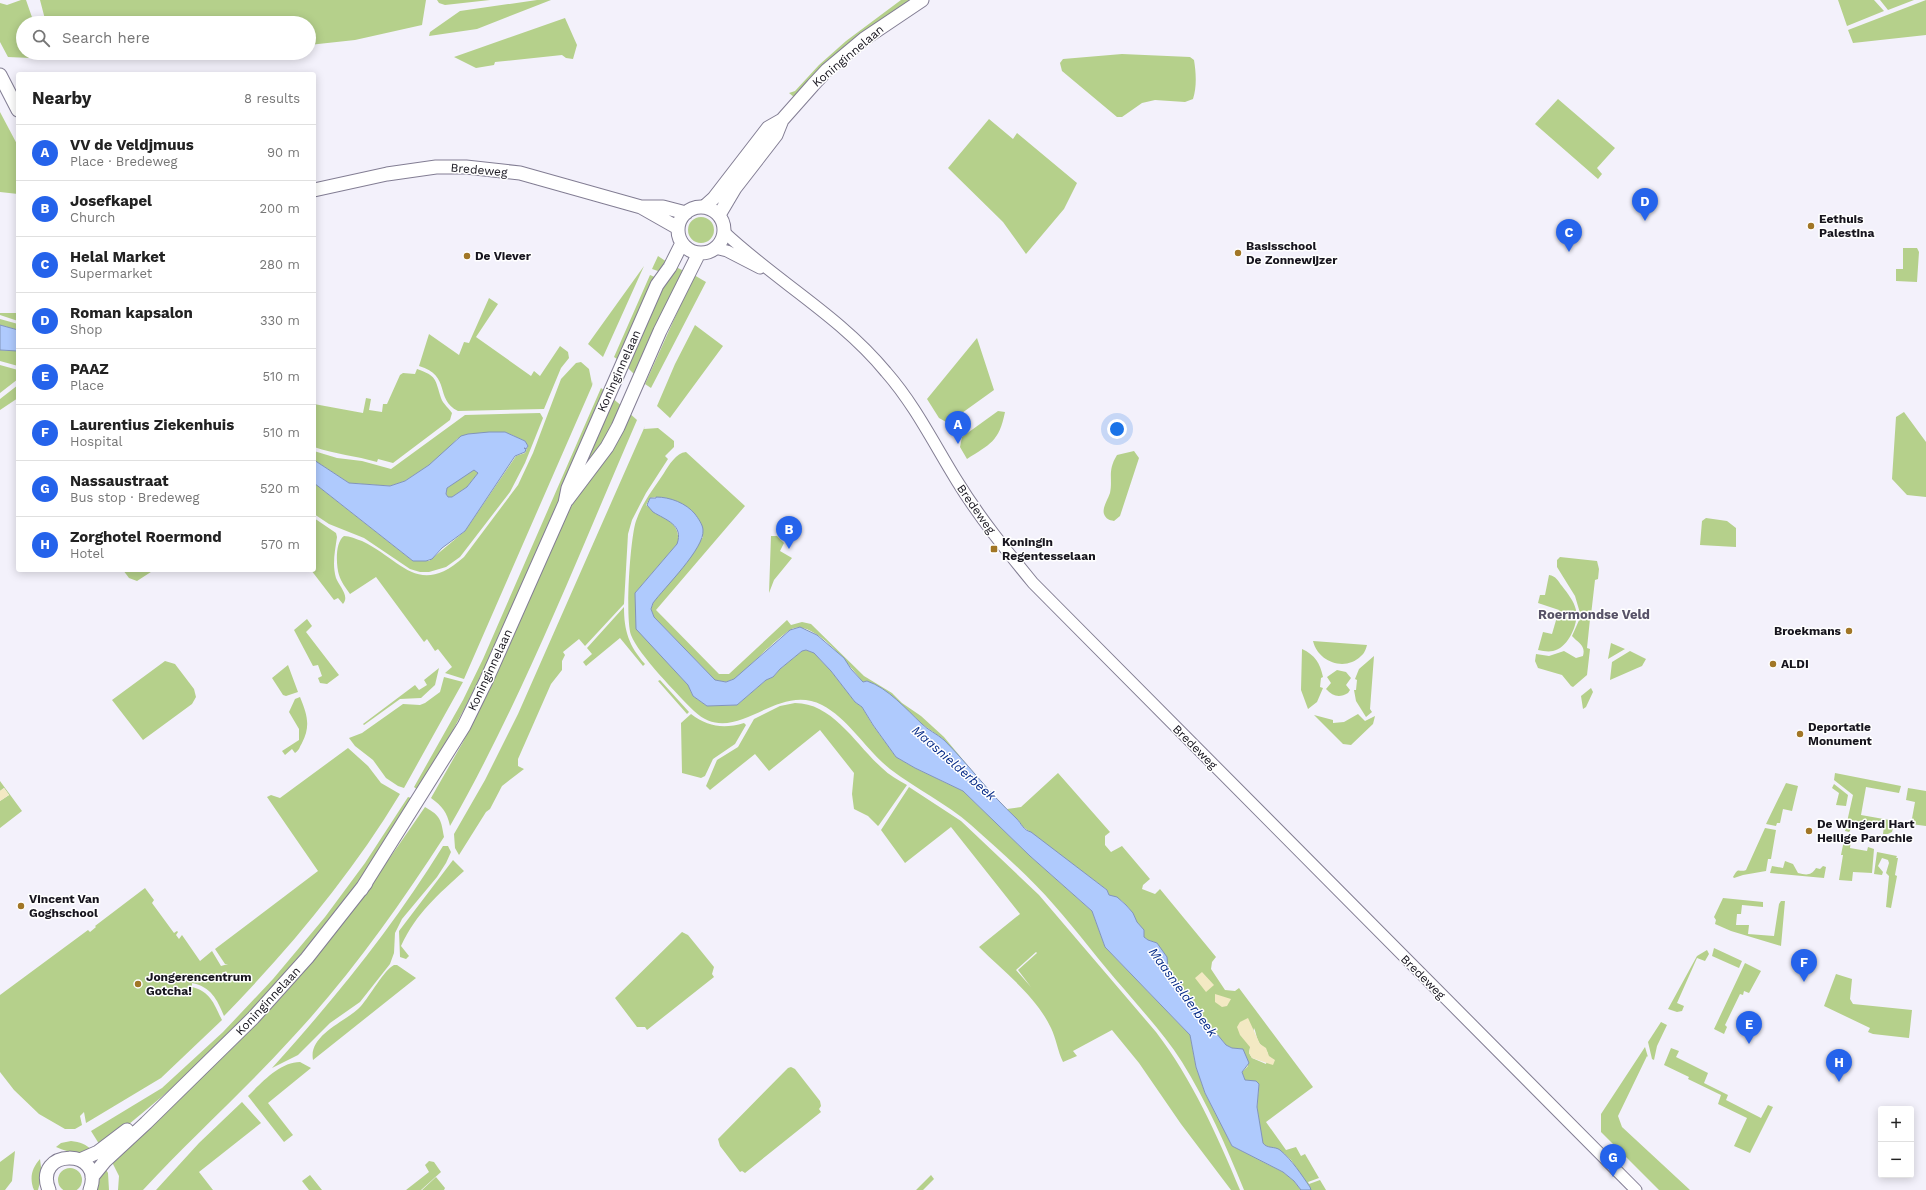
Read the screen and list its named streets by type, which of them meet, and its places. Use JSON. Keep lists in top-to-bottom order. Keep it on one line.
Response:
{"streets":{"main road":["Koninginnelaan","Bredeweg"]},"crossings":[["Koninginnelaan","Bredeweg"]],"districts":["Roermondse Veld"],"water":["Maasnielderbeek"],"places":{"other":["Eethuis Palestina","Basisschool De Zonnewijzer","De Viever","Broekmans","ALDI","Deportatie Monument","De Wingerd Hart Heilige Parochie","Vincent Van Goghschool","Jongerencentrum Gotcha!"],"transit":["Koningin Regentesselaan"]},"page":{"search":"Search here","heading":["Nearby","8 results"],"list":[{"mark":"A","name":"VV de Veldjmuus","note":"Place · Bredeweg","value":"90 m"},{"mark":"B","name":"Josefkapel","note":"Church","value":"200 m"},{"mark":"C","name":"Helal Market","note":"Supermarket","value":"280 m"},{"mark":"D","name":"Roman kapsalon","note":"Shop","value":"330 m"},{"mark":"E","name":"PAAZ","note":"Place","value":"510 m"},{"mark":"F","name":"Laurentius Ziekenhuis","note":"Hospital","value":"510 m"},{"mark":"G","name":"Nassaustraat","note":"Bus stop · Bredeweg","value":"520 m"},{"mark":"H","name":"Zorghotel Roermond","note":"Hotel","value":"570 m"}],"pins":["D","C","A","B","F","E","H","G"],"map_buttons":["+","−"]}}
